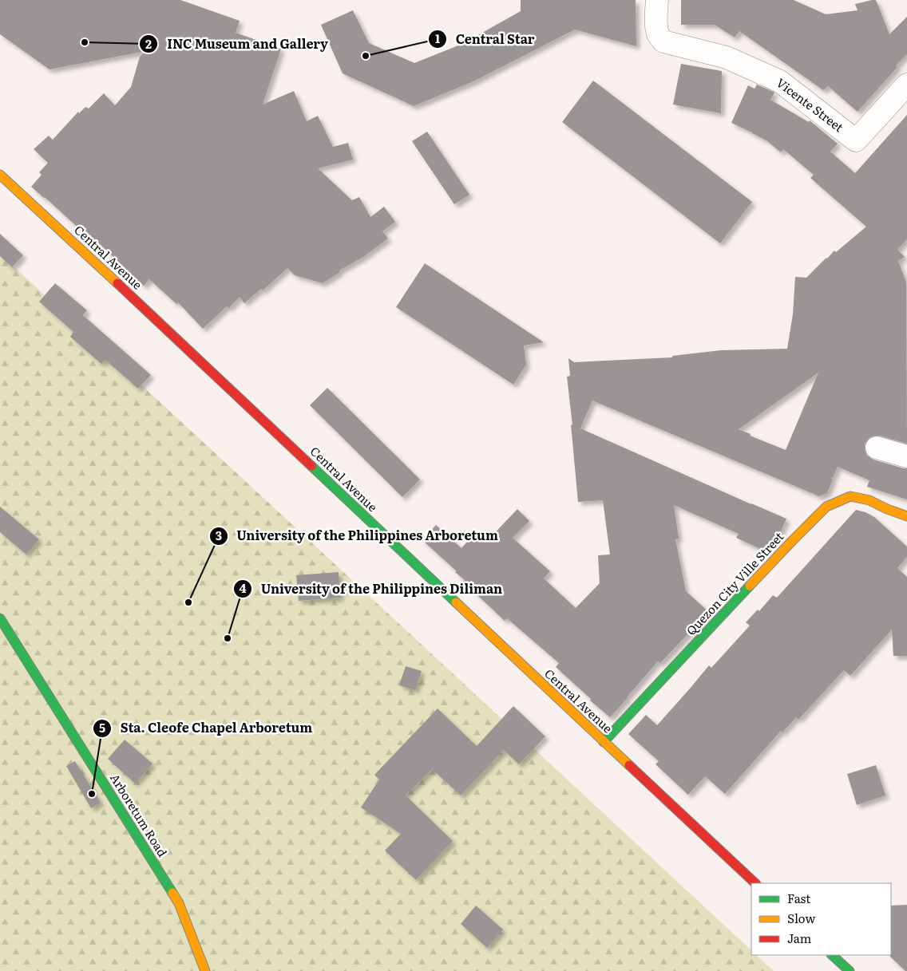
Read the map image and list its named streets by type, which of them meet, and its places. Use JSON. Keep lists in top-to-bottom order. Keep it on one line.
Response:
{"streets":{"main road":["Central Avenue","Quezon City Ville Street","Arboretum Road"],"street":["Vicente Street"]},"crossings":[["Central Avenue","Quezon City Ville Street"]],"places":["INC Museum and Gallery","Central Star","University of the Philippines Arboretum","University of the Philippines Diliman","Sta. Cleofe Chapel Arboretum"],"legend":["Fast","Slow","Jam"]}
